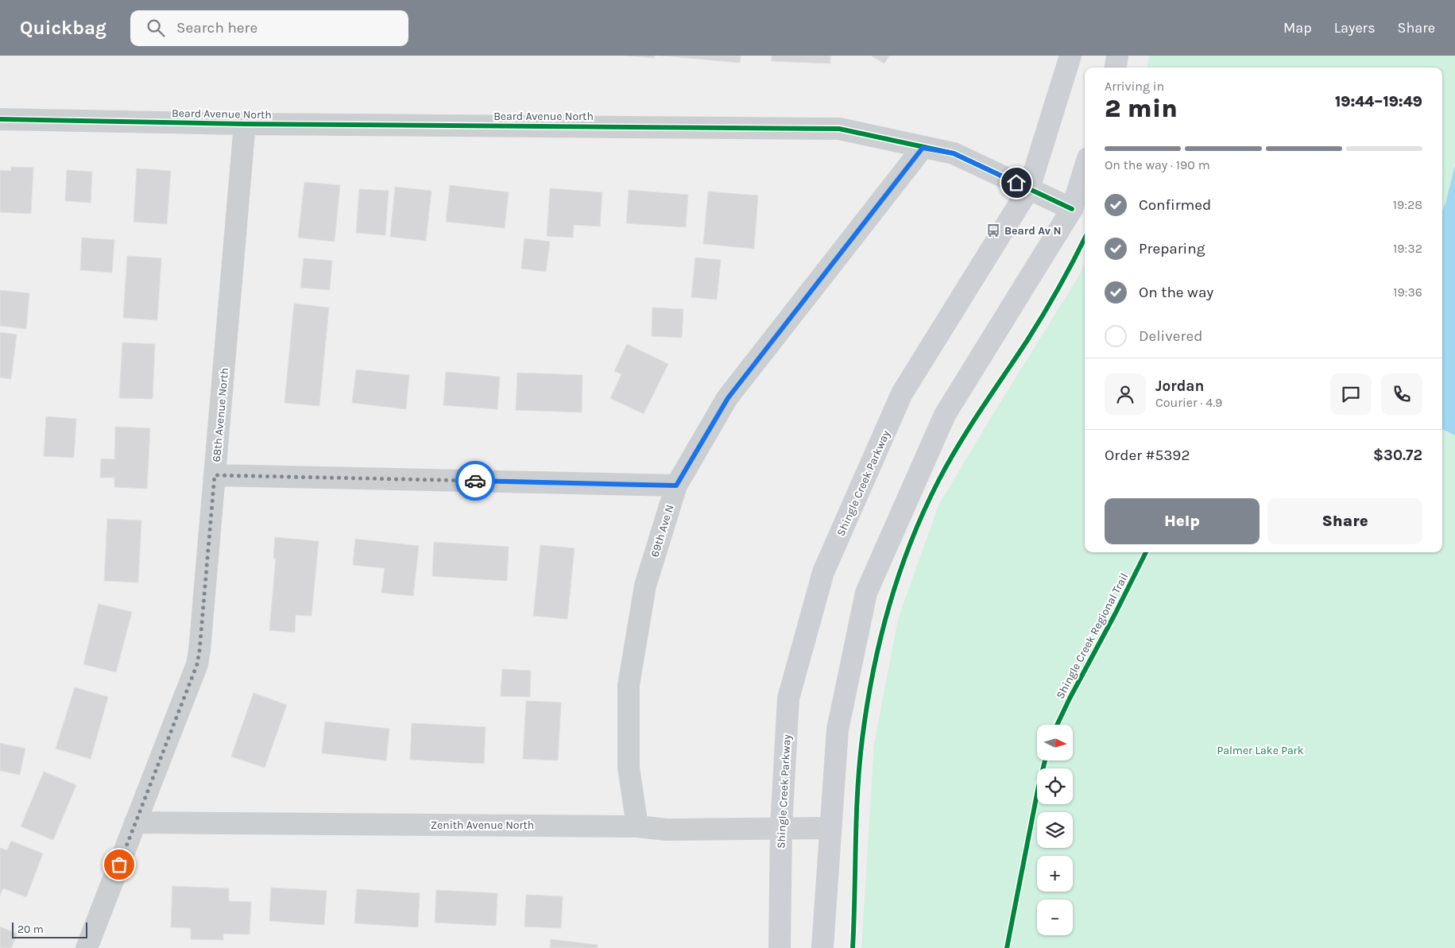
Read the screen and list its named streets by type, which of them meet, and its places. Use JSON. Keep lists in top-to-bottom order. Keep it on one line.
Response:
{"streets":{"street":["Beard Avenue North","68th Avenue North","Shingle Creek Parkway","69th Ave N","Zenith Avenue North"],"cycle path":["Shingle Creek Regional Trail"]},"crossings":[["Beard Avenue North","68th Avenue North"],["Beard Avenue North","Shingle Creek Parkway"],["Beard Avenue North","69th Ave N"],["68th Avenue North","Zenith Avenue North"],["Shingle Creek Parkway","Zenith Avenue North"],["69th Ave N","Zenith Avenue North"]],"parks":["Palmer Lake Park"],"places":{"bus stop":["Beard Av N"]},"scale_bar":"20 m","north":"right","page":{"header":"Quickbag","search":"Search here","nav":["Map","Layers","Share"],"heading":["2 min","Arriving in","19:44–19:49"],"panel":["Jordan","Courier · 4.9","Order #5392","$30.72"],"bar":"On the way · 190 m","list":[["Confirmed","19:28"],["Preparing","19:32"],["On the way","19:36"],"Delivered"],"buttons":["Help","Share"],"map_buttons":["+","−"],"scale":"20 m"}}
